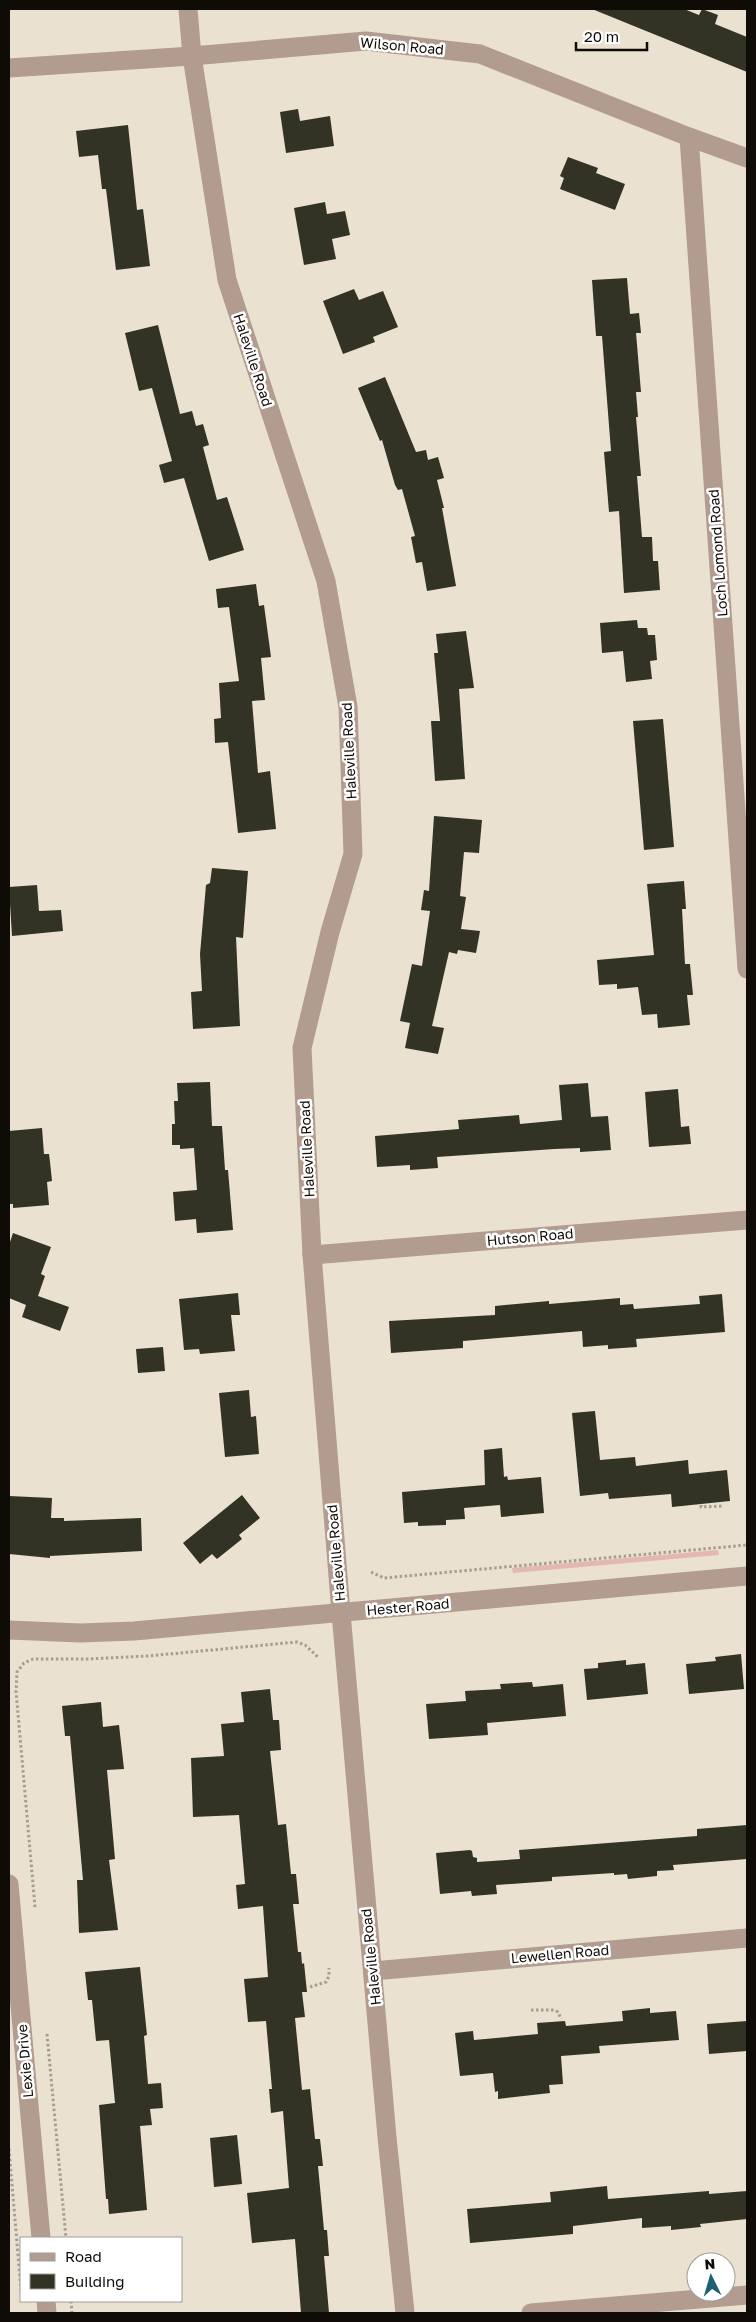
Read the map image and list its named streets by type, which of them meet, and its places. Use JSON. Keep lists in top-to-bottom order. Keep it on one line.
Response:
{"streets":{"street":["Wilson Road","Haleville Road","Loch Lomond Road","Hutson Road","Hester Road","Lewellen Road","Lexie Drive"]},"crossings":[["Wilson Road","Haleville Road"],["Wilson Road","Loch Lomond Road"],["Haleville Road","Hutson Road"],["Haleville Road","Hester Road"],["Haleville Road","Lewellen Road"]],"legend":["Road","Building"],"scale_bar":"20 m","north":"top"}
